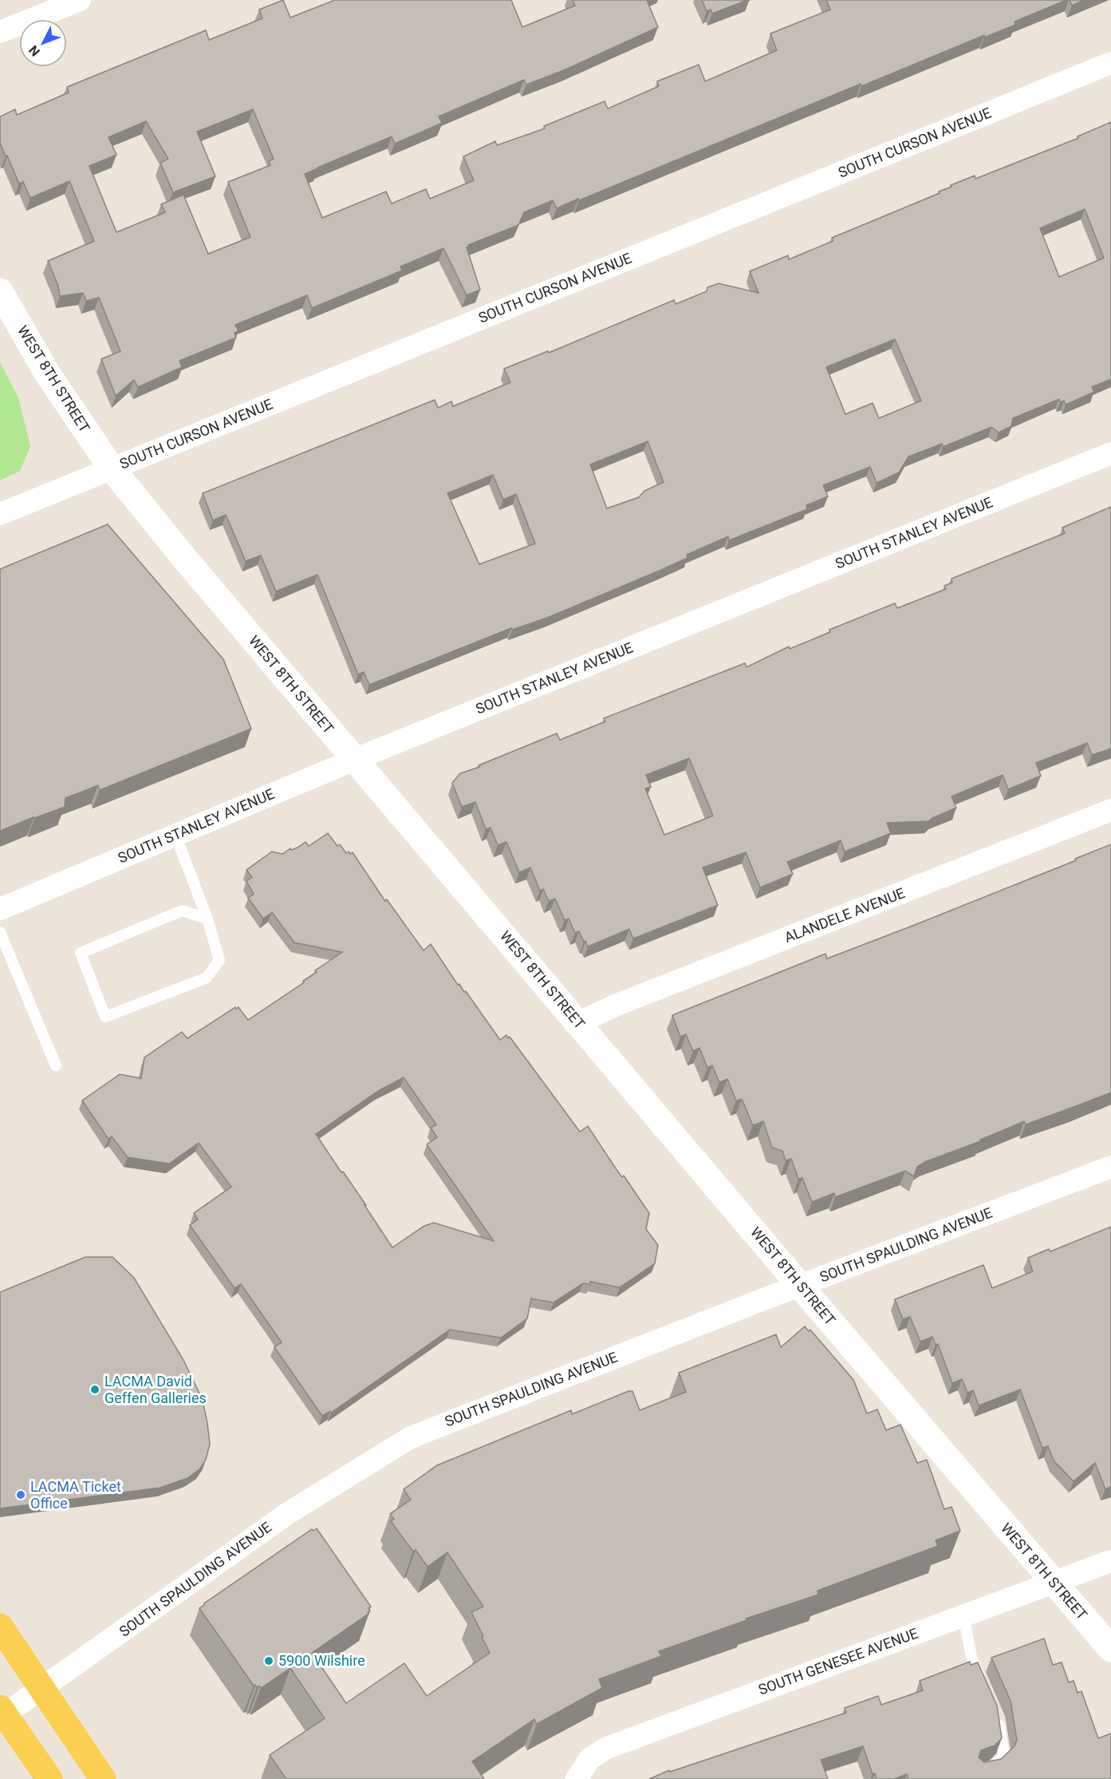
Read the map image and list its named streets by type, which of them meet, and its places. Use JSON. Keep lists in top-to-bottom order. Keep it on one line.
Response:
{"streets":{"street":["SOUTH CURSON AVENUE","WEST 8TH STREET","SOUTH STANLEY AVENUE","ALANDELE AVENUE","SOUTH SPAULDING AVENUE","SOUTH GENESEE AVENUE"]},"crossings":[["SOUTH CURSON AVENUE","WEST 8TH STREET"],["WEST 8TH STREET","SOUTH STANLEY AVENUE"],["WEST 8TH STREET","ALANDELE AVENUE"],["WEST 8TH STREET","SOUTH SPAULDING AVENUE"],["WEST 8TH STREET","SOUTH GENESEE AVENUE"]],"places":["LACMA David Geffen Galleries","LACMA Ticket Office","5900 Wilshire"],"north":"bottom left"}
